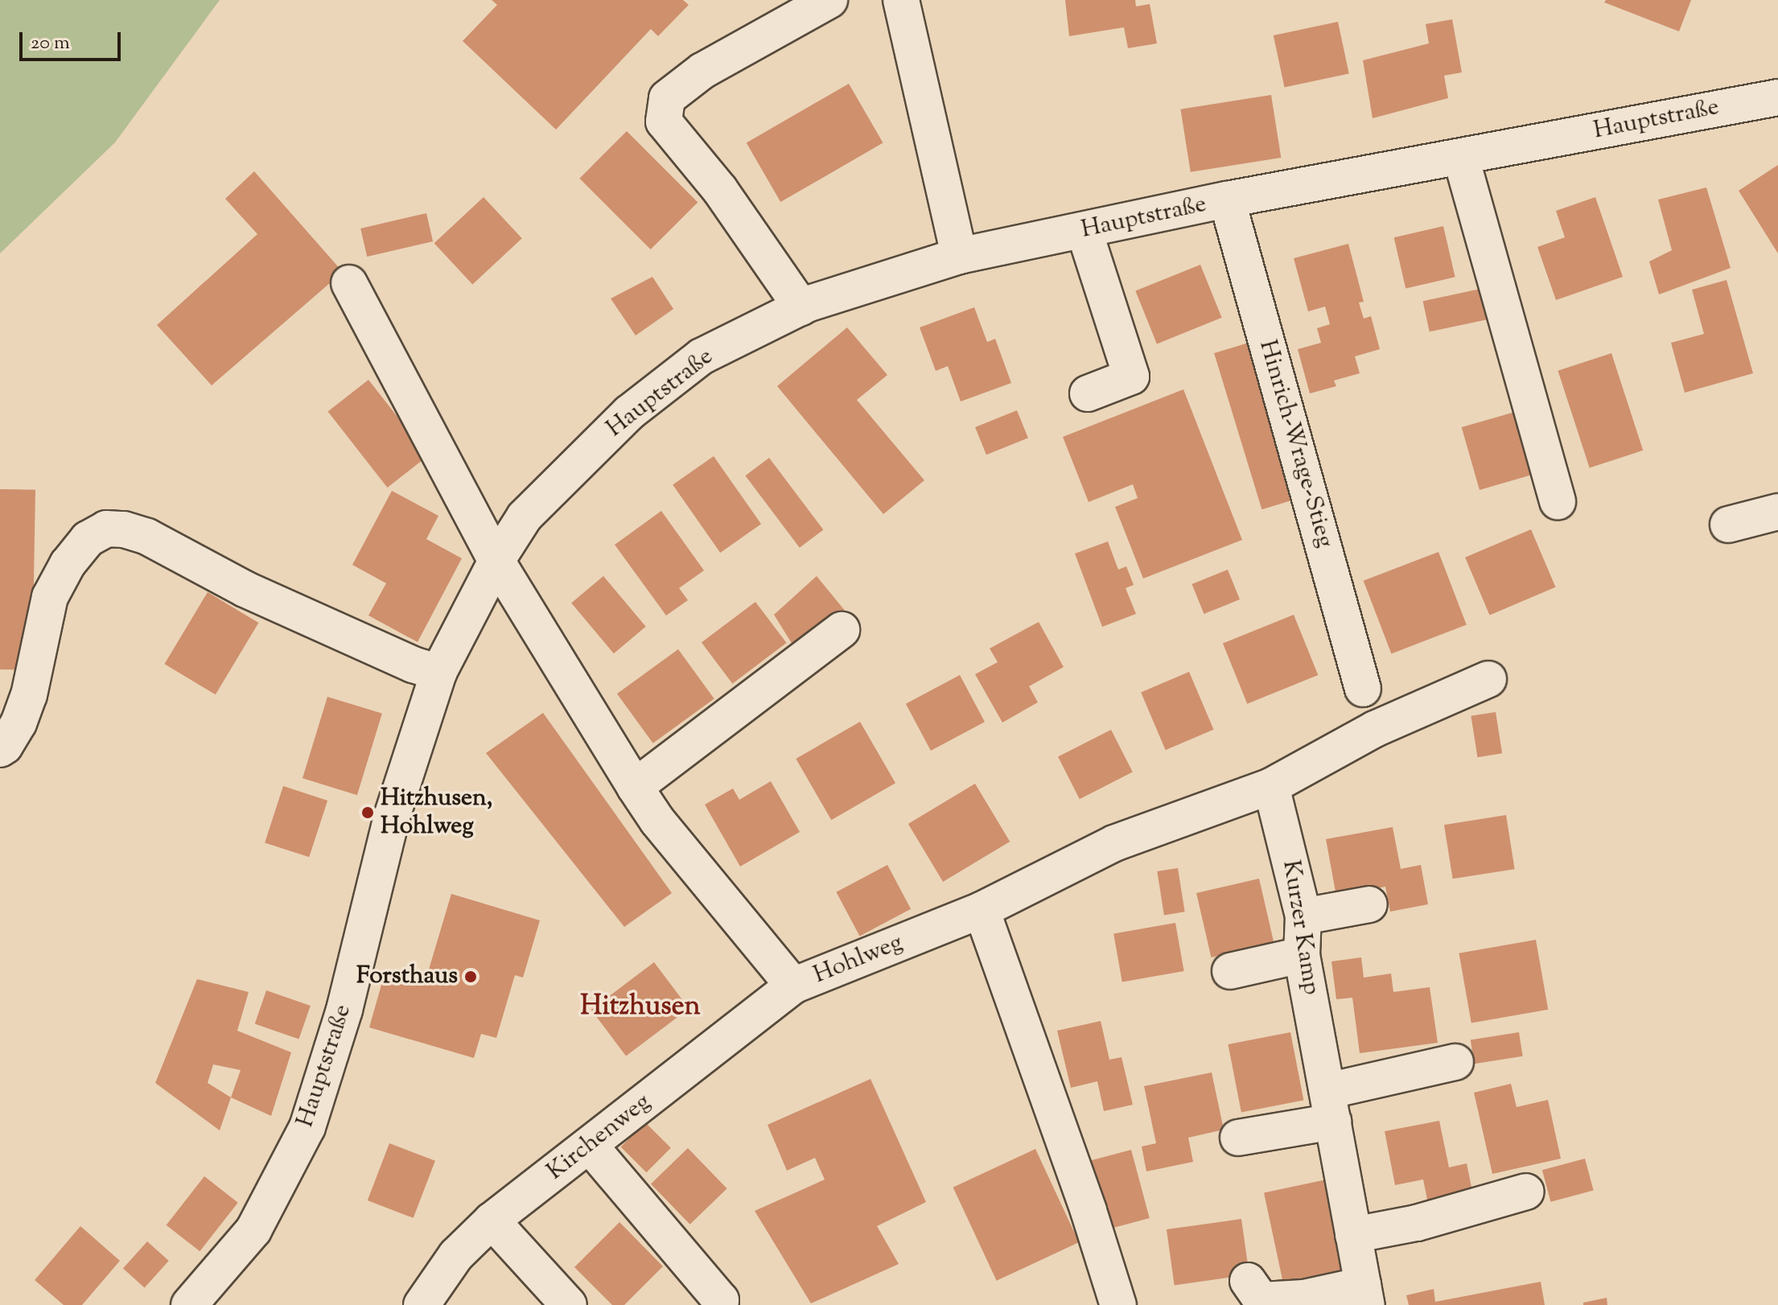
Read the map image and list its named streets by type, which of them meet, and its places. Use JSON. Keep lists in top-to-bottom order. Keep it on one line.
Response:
{"streets":{"street":["Hauptstraße","Hinrich-Wrage-Stieg","Kurzer Kamp","Hohlweg","Kirchenweg"]},"crossings":[["Hauptstraße","Hinrich-Wrage-Stieg"],["Hauptstraße","Hohlweg"],["Hohlweg","Kirchenweg"]],"districts":["Hitzhusen"],"places":["Hitzhusen, Hohlweg","Forsthaus"],"scale_bar":"20 m"}
